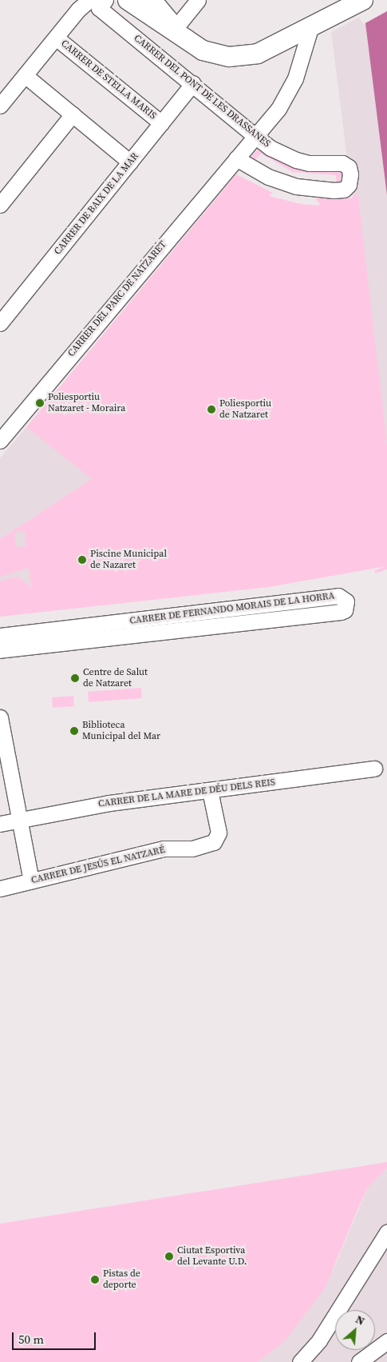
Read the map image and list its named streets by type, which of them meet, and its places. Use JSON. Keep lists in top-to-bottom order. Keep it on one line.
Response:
{"streets":{"street":["CARRER DE STELLA MARIS","CARRER DEL PONT DE LES DRASSANES","CARRER DE BAIX DE LA MAR","CARRER DEL PARC DE NATZARET","CARRER DE FERNANDO MORAIS DE LA HORRA","CARRER DE LA MARE DE DÉU DELS REIS","CARRER DE JESÚS EL NATZARÉ"]},"crossings":[["CARRER DE STELLA MARIS","CARRER DE BAIX DE LA MAR"],["CARRER DEL PONT DE LES DRASSANES","CARRER DE BAIX DE LA MAR"],["CARRER DEL PONT DE LES DRASSANES","CARRER DEL PARC DE NATZARET"],["CARRER DE LA MARE DE DÉU DELS REIS","CARRER DE JESÚS EL NATZARÉ"]],"places":["Poliesportiu Natzaret - Moraira","Poliesportiu de Natzaret","Piscine Municipal de Nazaret","Centre de Salut de Natzaret","Biblioteca Municipal del Mar","Ciutat Esportiva del Levante U.D.","Pistas de deporte"],"scale_bar":"50 m","north":"top right"}
